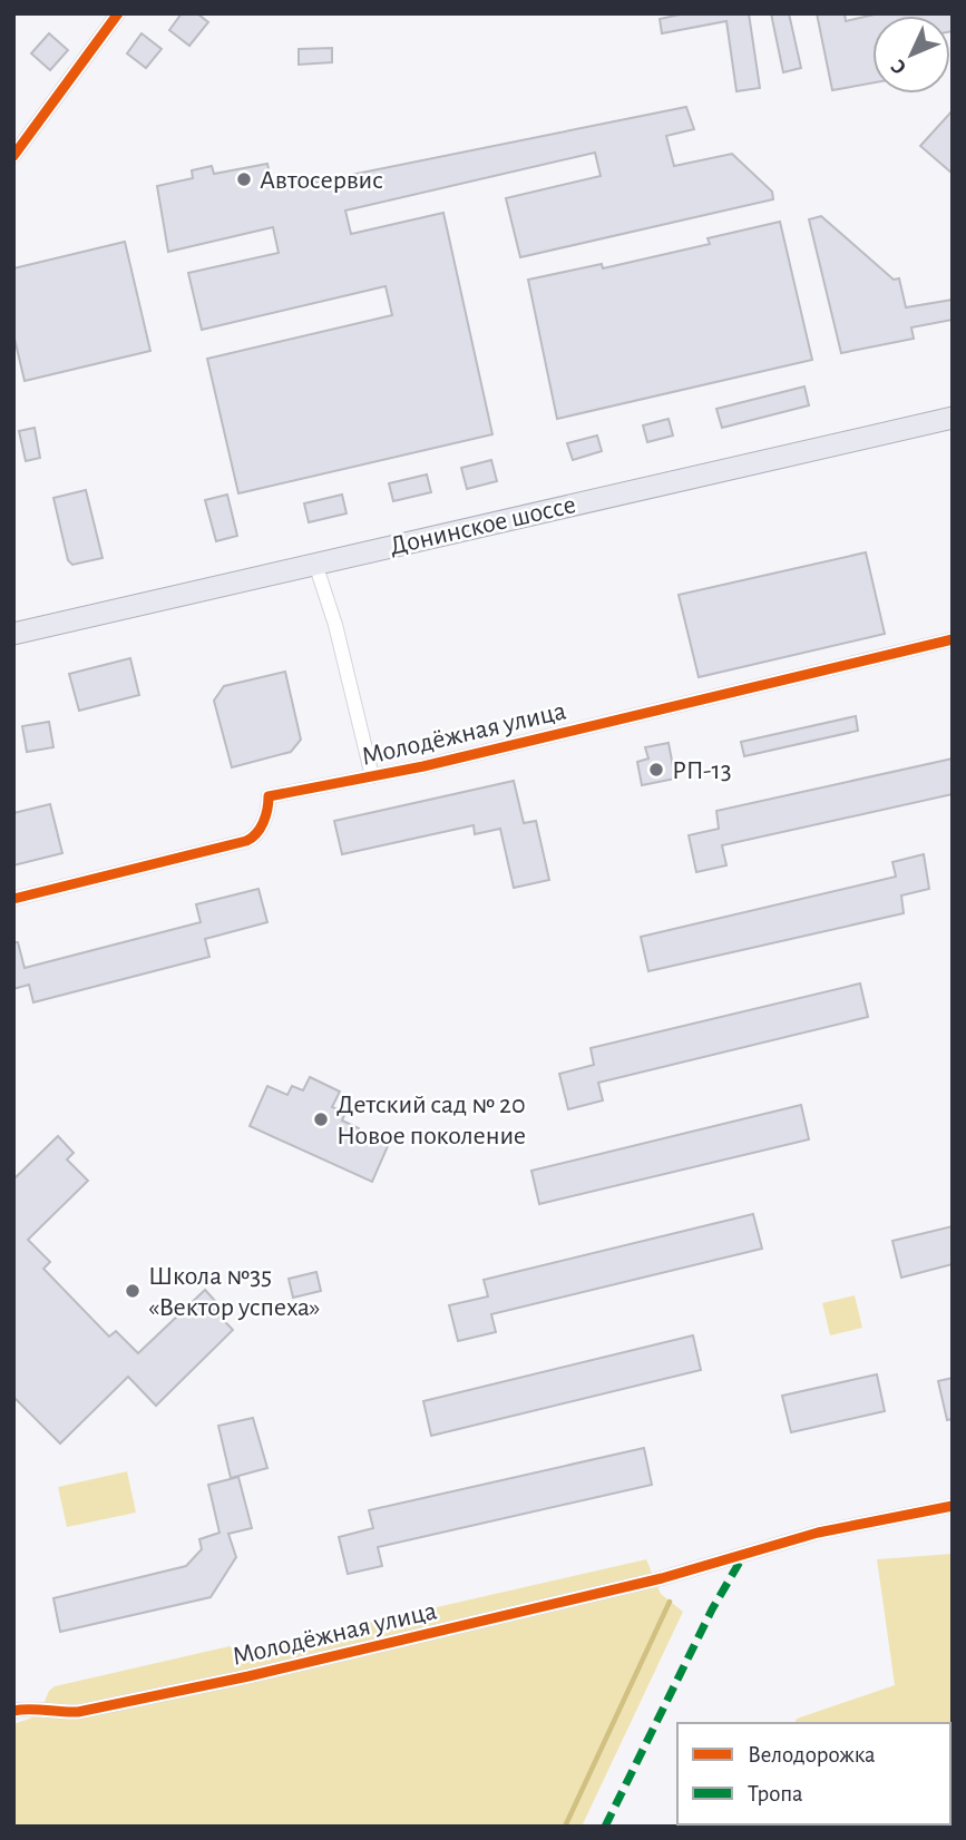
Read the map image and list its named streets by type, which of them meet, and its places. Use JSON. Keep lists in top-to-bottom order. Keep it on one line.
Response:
{"streets":{"main road":["Донинское шоссе"],"street":["Молодёжная улица"]},"places":["Автосервис","РП-13","Детский сад № 20 Новое поколение","Школа №35 «Вектор успеха»"],"legend":["Велодорожка","Тропа"],"north":"bottom left"}
